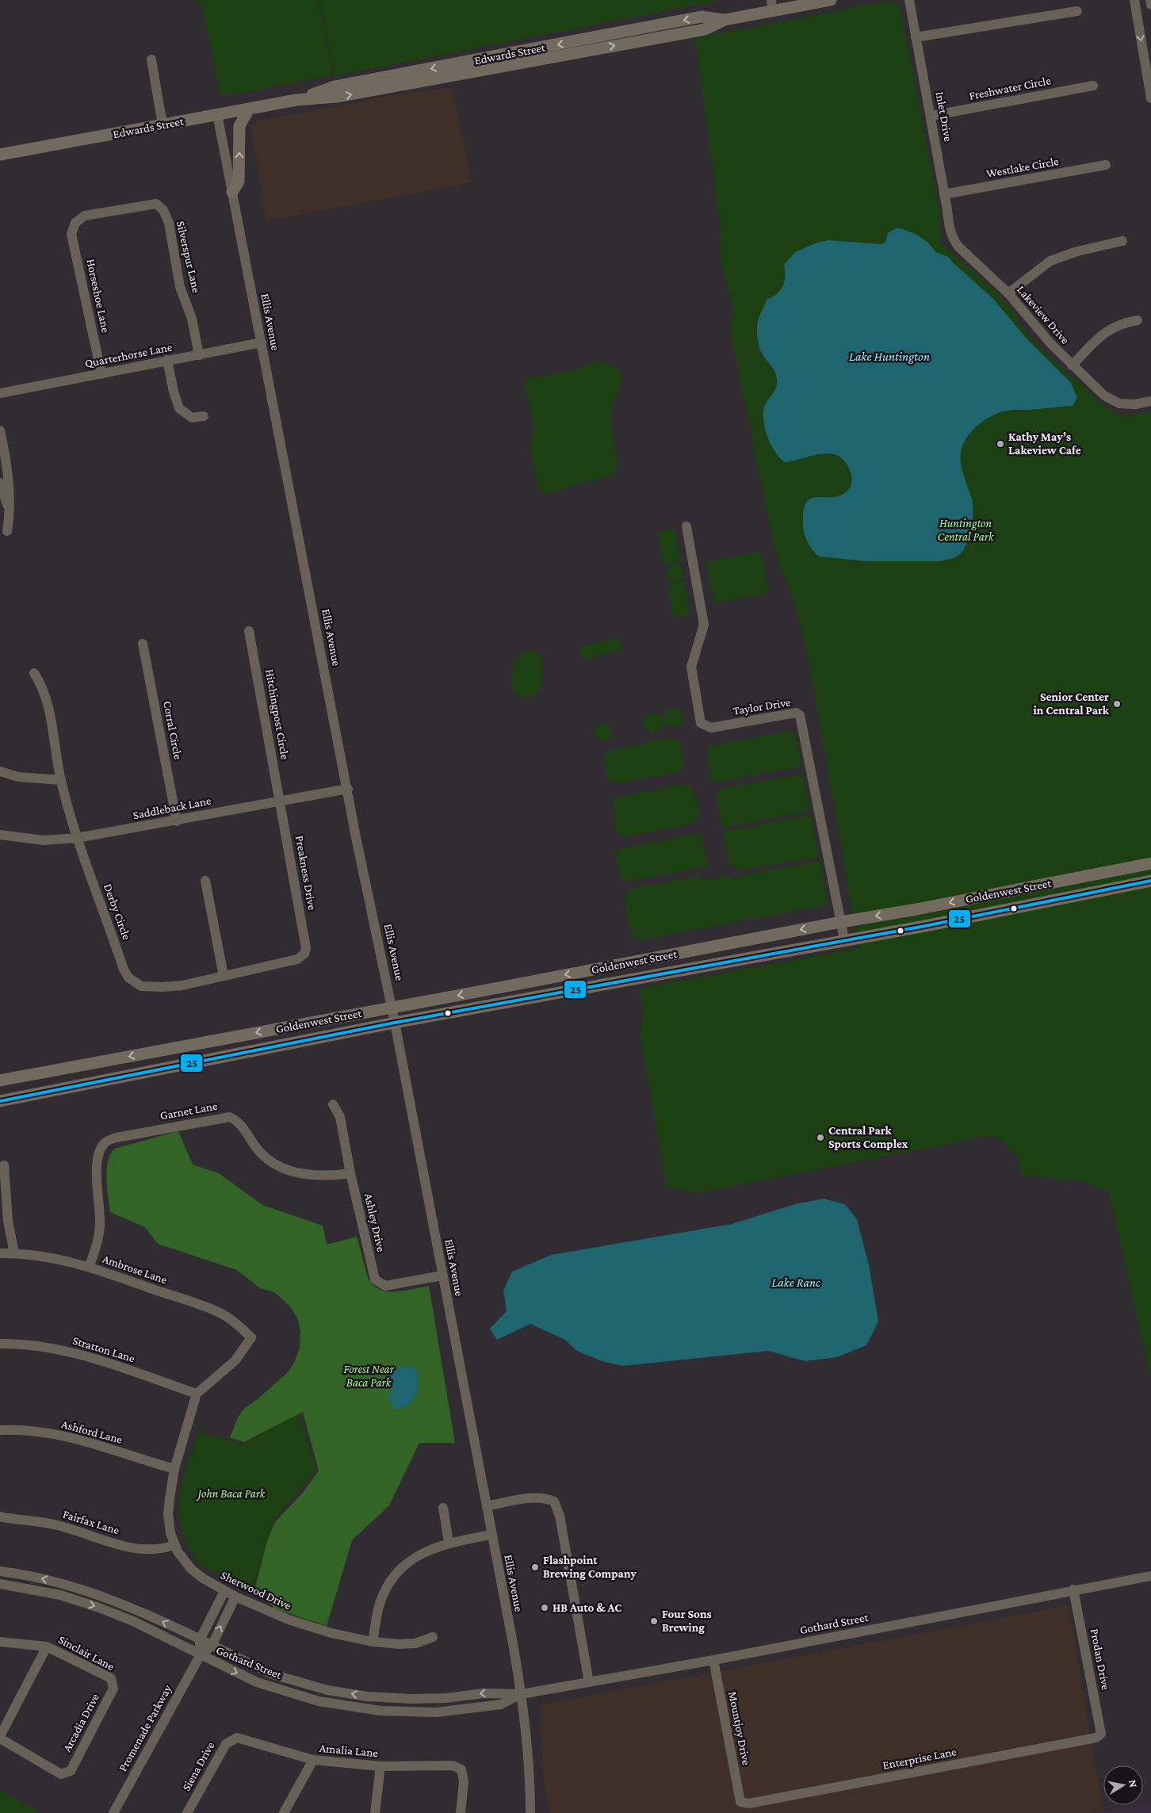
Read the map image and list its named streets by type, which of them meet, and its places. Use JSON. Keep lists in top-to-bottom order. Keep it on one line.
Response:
{"streets":{"main road":["Edwards Street","Goldenwest Street"],"street":["Freshwater Circle","Inlet Drive","Westlake Circle","Silverspur Lane","Horseshoe Lane","Lakeview Drive","Ellis Avenue","Quarterhorse Lane","Taylor Drive","Hitchingpost Circle","Corral Circle","Saddleback Lane","Preakness Drive","Derby Circle","Garnet Lane","Ashley Drive","Ambrose Lane","Stratton Lane","Ashford Lane","Fairfax Lane","Sherwood Drive","Gothard Street","Sinclair Lane","Prodan Drive","Arcadia Drive","Promenade Parkway","Mountjoy Drive","Amalia Lane","Enterprise Lane","Siena Drive"]},"crossings":[["Edwards Street","Ellis Avenue"],["Freshwater Circle","Inlet Drive"],["Inlet Drive","Westlake Circle"],["Inlet Drive","Lakeview Drive"],["Silverspur Lane","Horseshoe Lane"],["Silverspur Lane","Quarterhorse Lane"],["Horseshoe Lane","Quarterhorse Lane"],["Ellis Avenue","Quarterhorse Lane"],["Ellis Avenue","Saddleback Lane"],["Ellis Avenue","Goldenwest Street"],["Ellis Avenue","Ashley Drive"],["Ellis Avenue","Gothard Street"],["Taylor Drive","Goldenwest Street"],["Hitchingpost Circle","Saddleback Lane"],["Hitchingpost Circle","Preakness Drive"],["Corral Circle","Saddleback Lane"],["Saddleback Lane","Preakness Drive"],["Saddleback Lane","Derby Circle"],["Preakness Drive","Derby Circle"],["Garnet Lane","Ashley Drive"],["Garnet Lane","Ambrose Lane"],["Ambrose Lane","Stratton Lane"],["Ambrose Lane","Sherwood Drive"],["Stratton Lane","Sherwood Drive"],["Ashford Lane","Sherwood Drive"],["Fairfax Lane","Sherwood Drive"],["Sherwood Drive","Promenade Parkway"],["Gothard Street","Prodan Drive"],["Gothard Street","Promenade Parkway"],["Gothard Street","Mountjoy Drive"],["Sinclair Lane","Arcadia Drive"],["Prodan Drive","Enterprise Lane"],["Mountjoy Drive","Enterprise Lane"],["Amalia Lane","Siena Drive"]],"water":["Lake Huntington","Lake Ranc"],"parks":["Huntington Central Park","Forest Near Baca Park","John Baca Park"],"places":["Kathy May’s Lakeview Cafe","Senior Center in Central Park","Central Park Sports Complex","Flashpoint Brewing Company","HB Auto & AC","Four Sons Brewing"],"lines":["transit line 25"],"north":"right"}
